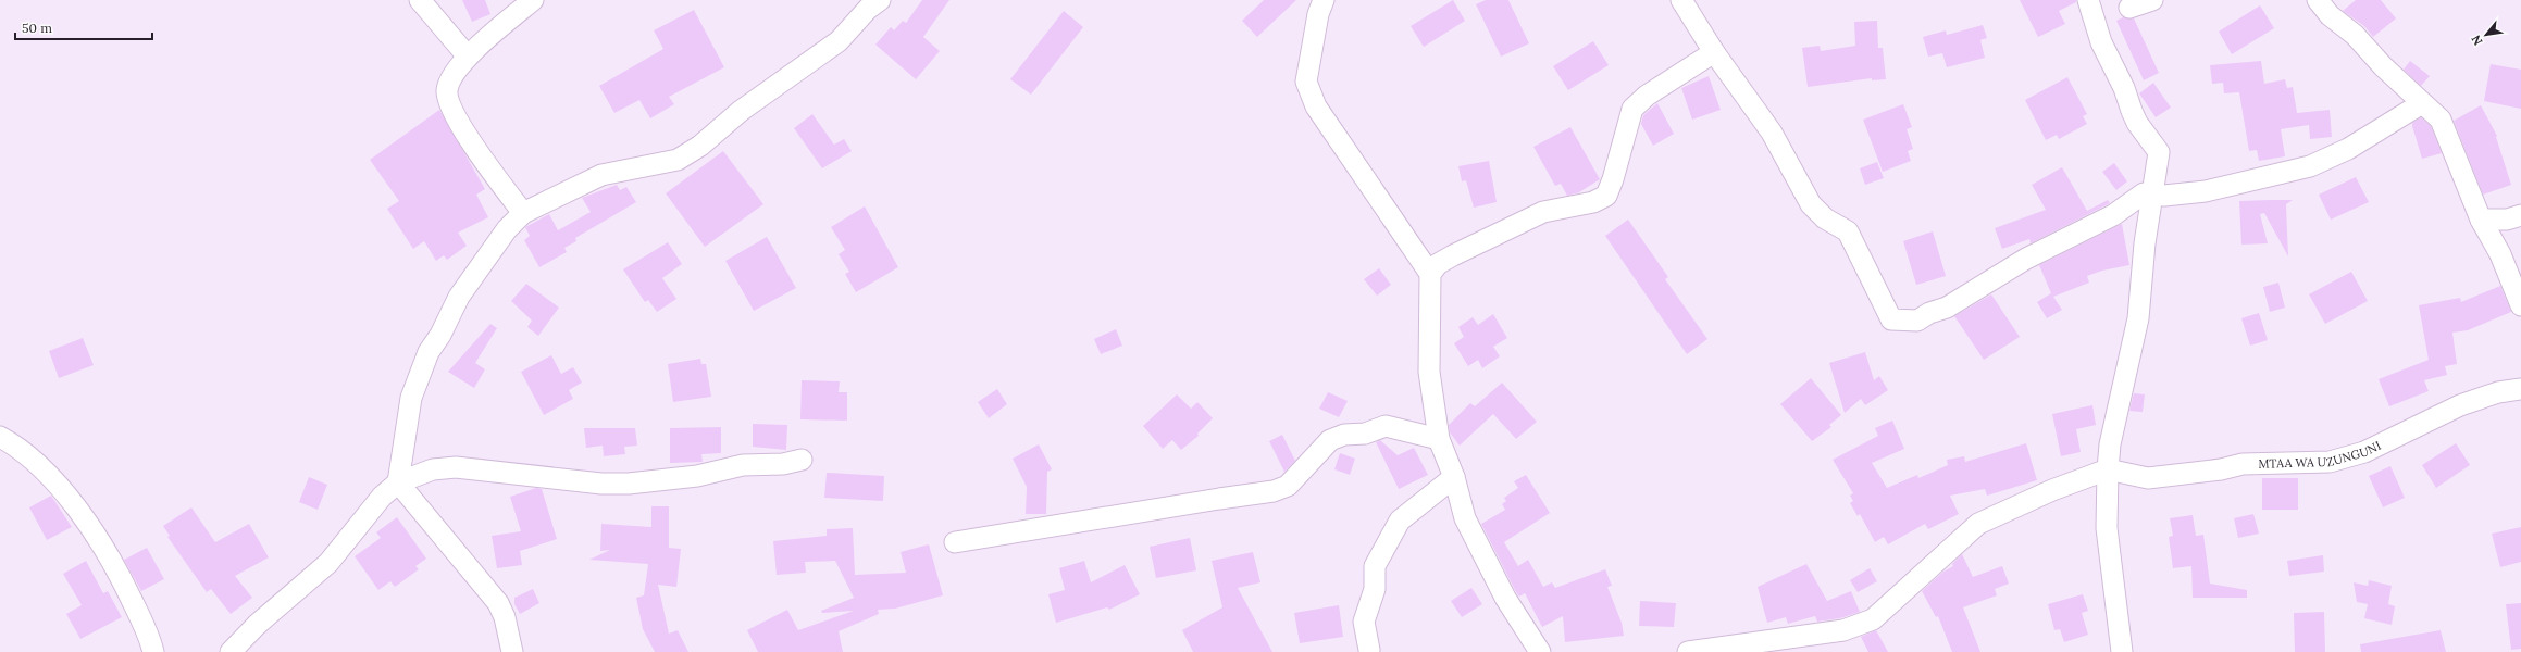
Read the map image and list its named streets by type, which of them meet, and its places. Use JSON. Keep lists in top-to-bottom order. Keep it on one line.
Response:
{"streets":{"street":["MTAA WA UZUNGUNI"]},"scale_bar":"50 m","north":"bottom left"}
